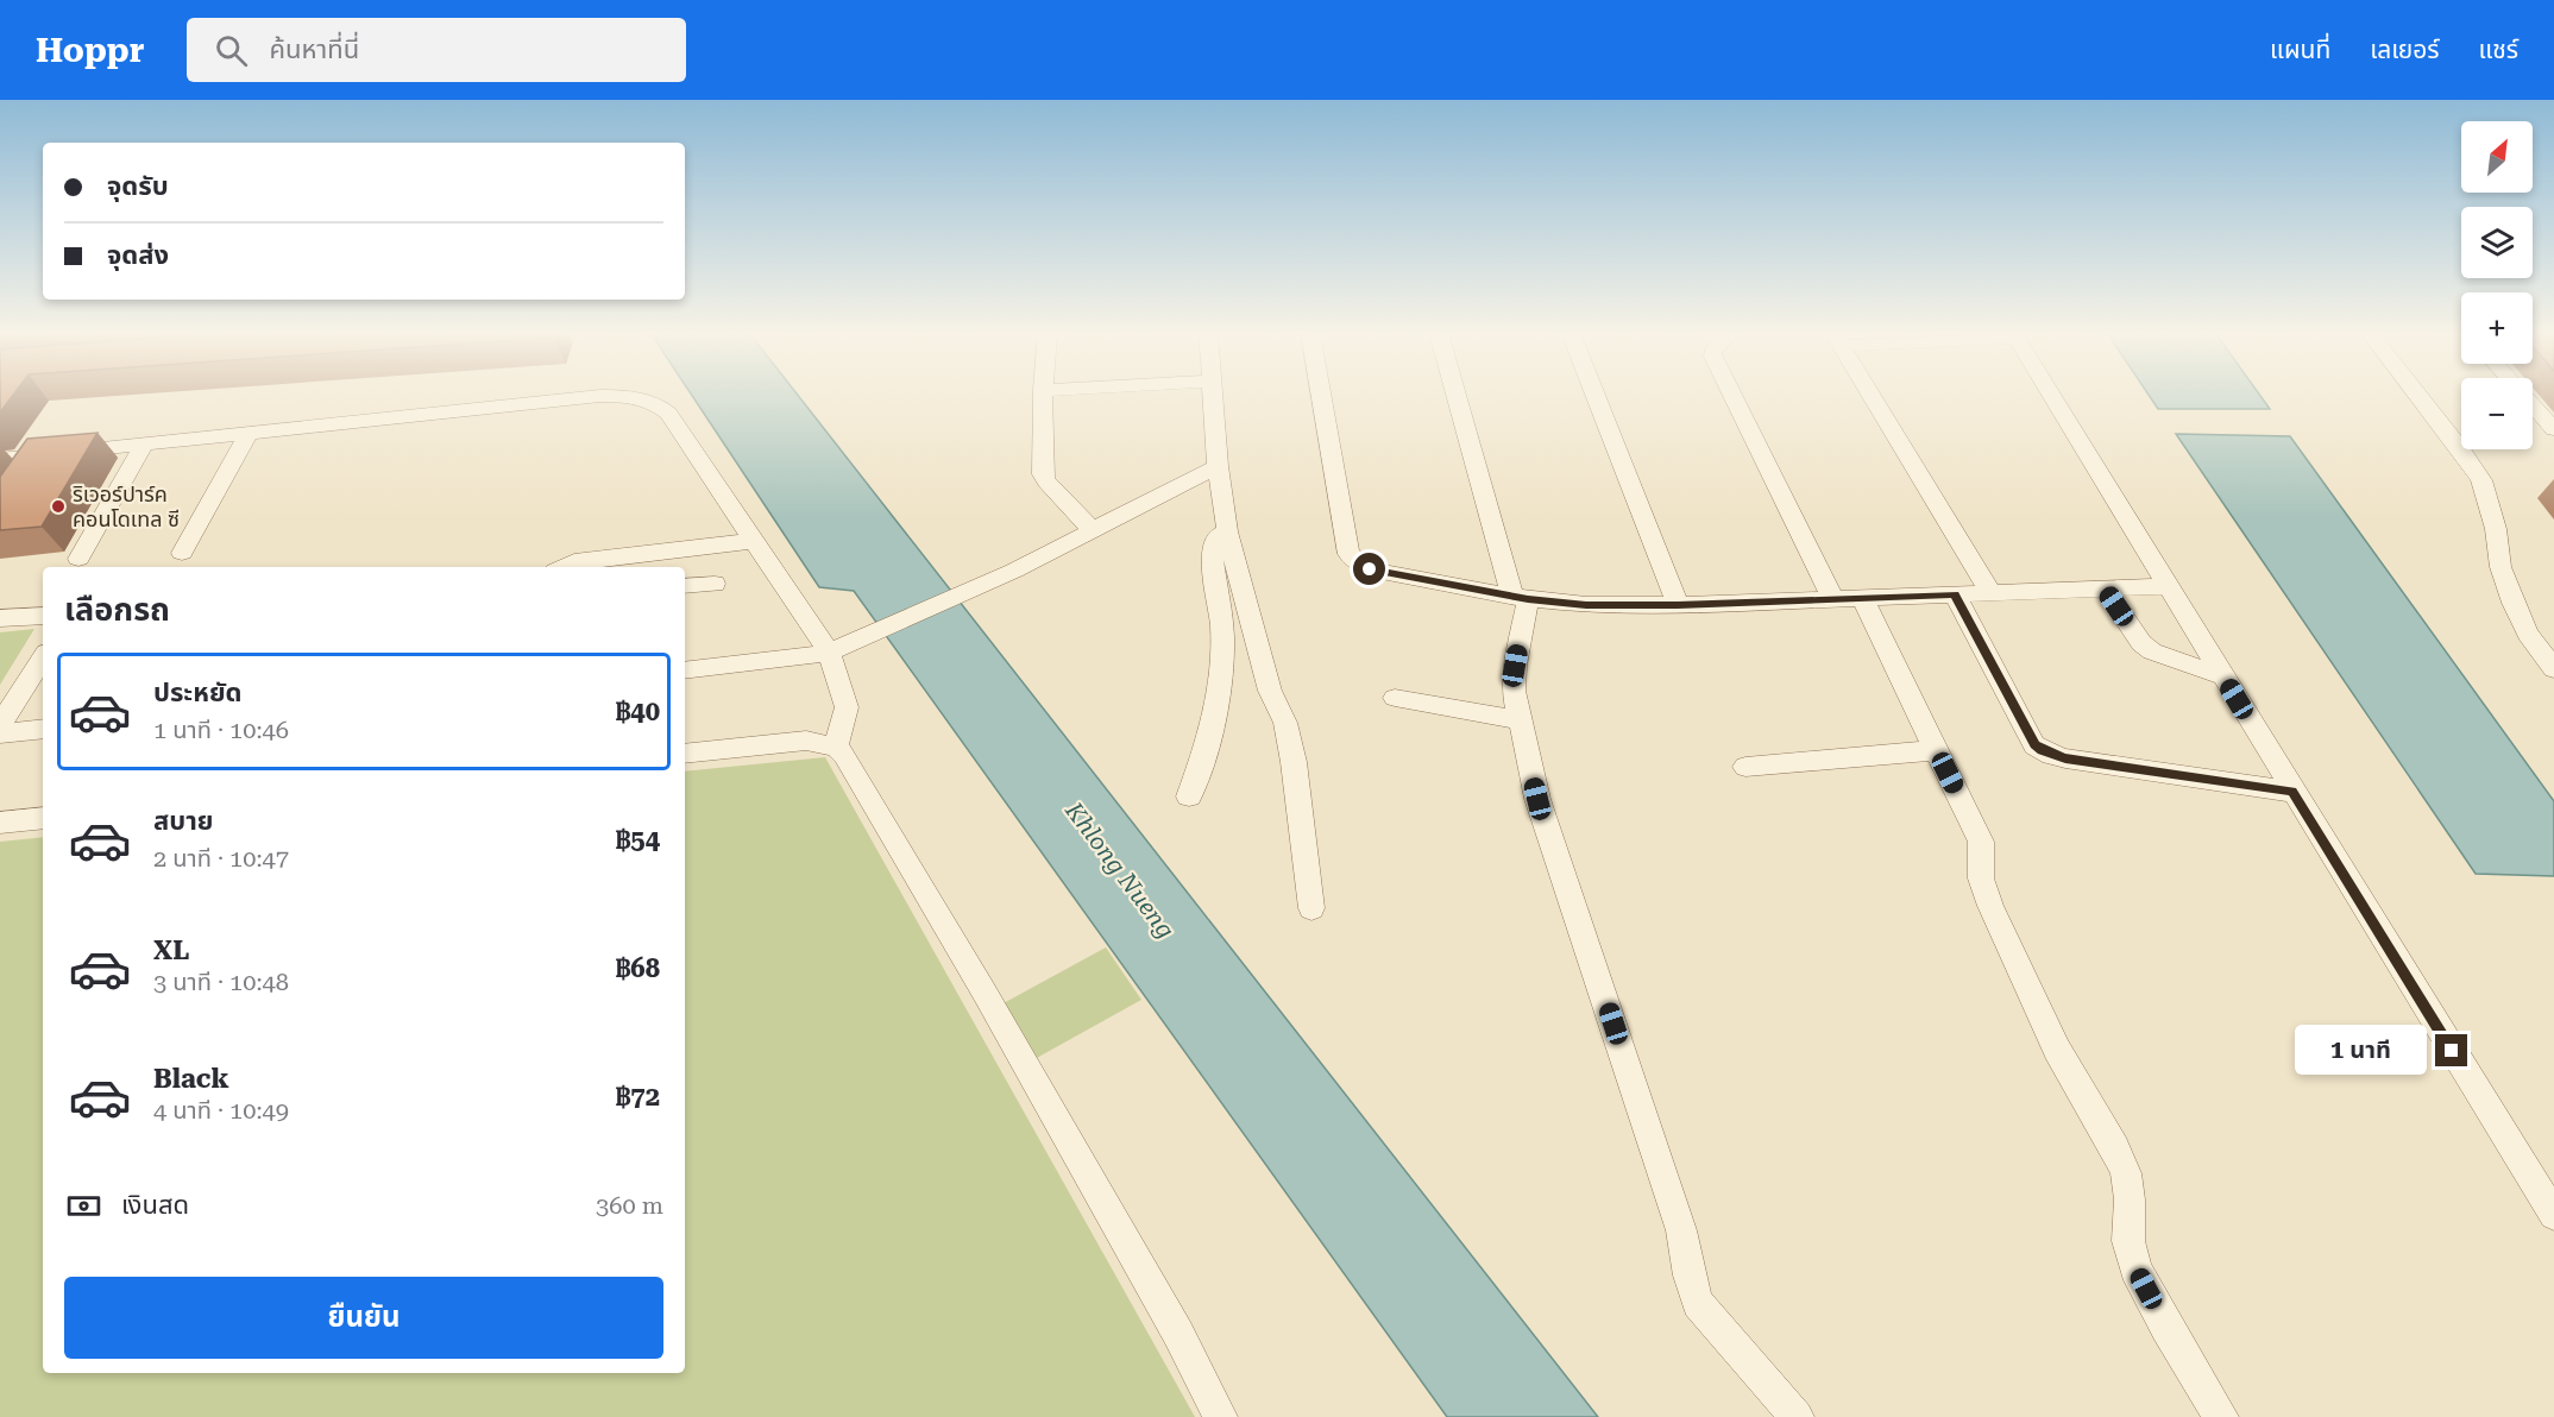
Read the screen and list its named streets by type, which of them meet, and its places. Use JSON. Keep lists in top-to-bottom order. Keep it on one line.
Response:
{"water":["Khlong Nueng"],"places":["ริเวอร์ปาร์ค คอนโดเทล ซี"],"north":"top right","page":{"header":"Hoppr","search":"ค้นหาที่นี่","nav":["แผนที่","เลเยอร์","แชร์"],"map_buttons":["+","−"],"banner":["จุดรับ","จุดส่ง"],"heading":"เลือกรถ","list":[{"name":"ประหยัด","note":"1 นาที · 10:46","value":"฿40"},{"name":"สบาย","note":"2 นาที · 10:47","value":"฿54"},{"name":"XL","note":"3 นาที · 10:48","value":"฿68"},{"name":"Black","note":"4 นาที · 10:49","value":"฿72"}],"bubble":"1 นาที","pay":["เงินสด","360 m"],"buttons":"ยืนยัน"}}
